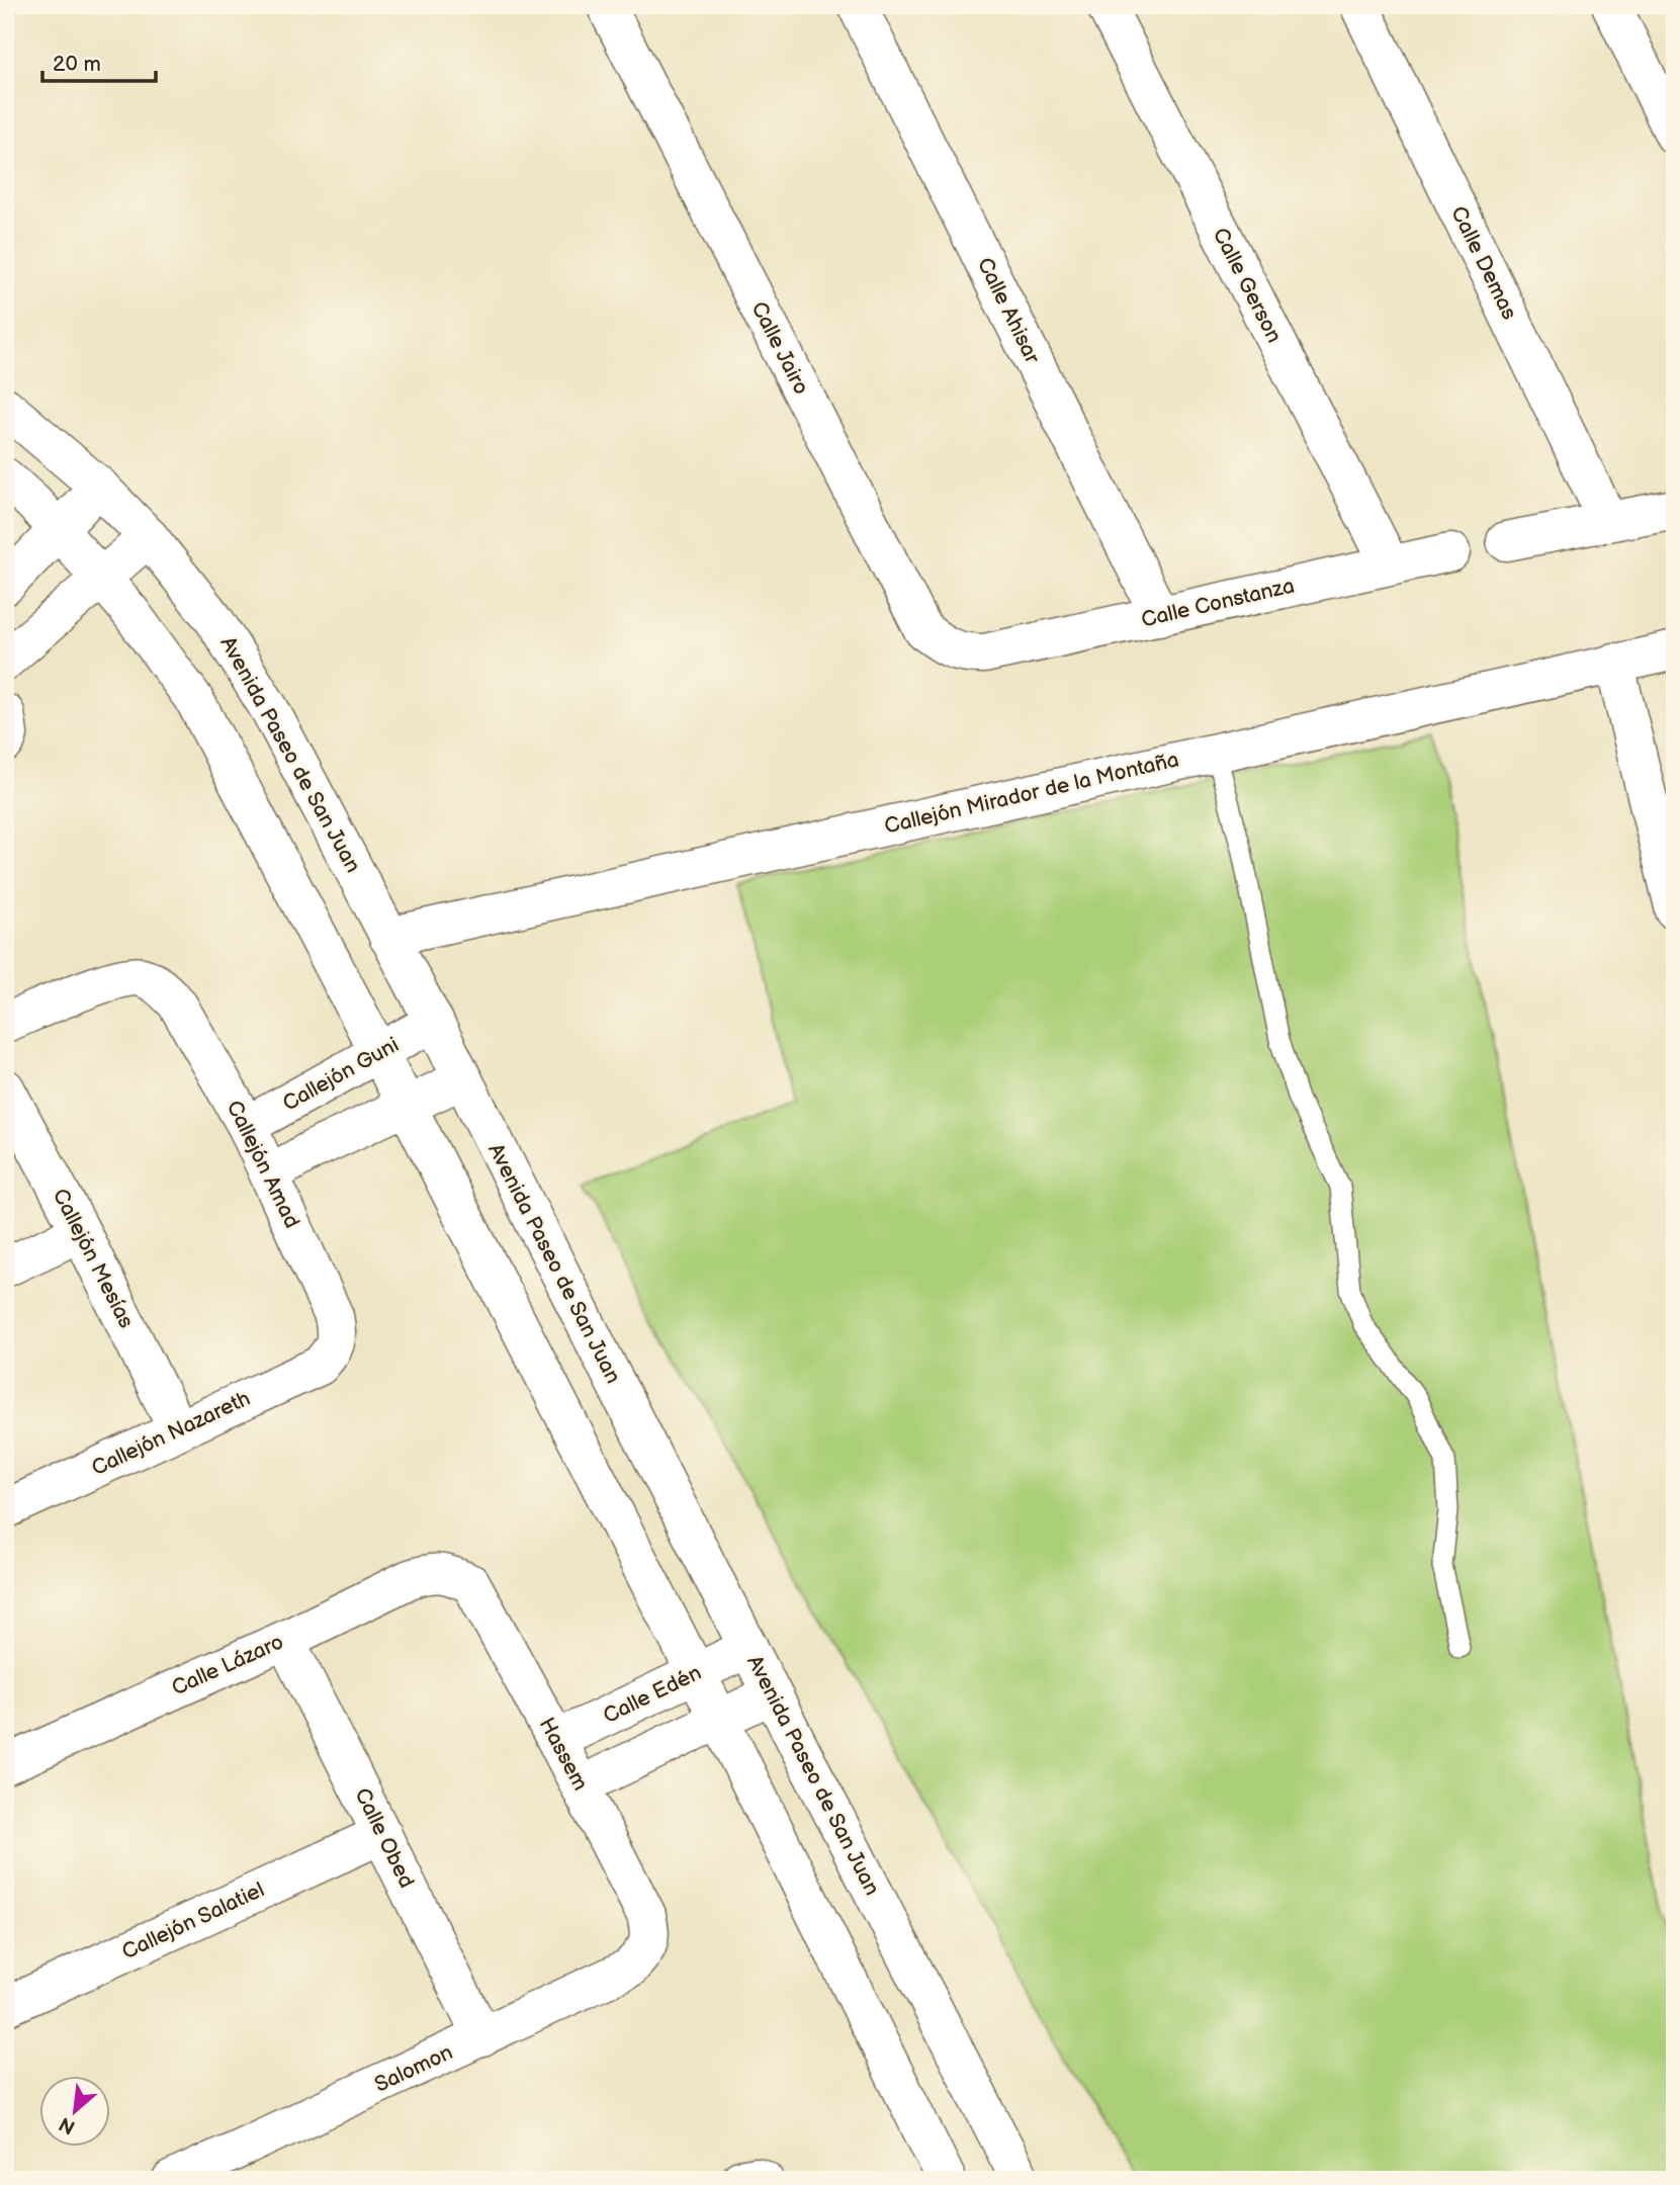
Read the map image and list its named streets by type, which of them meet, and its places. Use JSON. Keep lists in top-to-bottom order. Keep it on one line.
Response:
{"streets":{"street":["Calle Demas","Calle Gerson","Calle Ahisar","Calle Jairo","Calle Constanza","Avenida Paseo de San Juan","Callejón Mirador de la Montaña","Callejón Guni","Callejón Amad","Callejón Mesías","Callejón Nazareth","Calle Lázaro","Calle Edén","Hassem","Calle Obed","Callejón Salatiel","Salomon"]},"crossings":[["Calle Gerson","Calle Constanza"],["Calle Ahisar","Calle Constanza"],["Calle Jairo","Calle Constanza"],["Avenida Paseo de San Juan","Callejón Mirador de la Montaña"],["Avenida Paseo de San Juan","Callejón Guni"],["Avenida Paseo de San Juan","Calle Edén"],["Callejón Guni","Callejón Amad"],["Callejón Amad","Callejón Nazareth"],["Callejón Mesías","Callejón Nazareth"],["Calle Lázaro","Hassem"],["Calle Lázaro","Calle Obed"],["Calle Edén","Hassem"],["Hassem","Salomon"],["Calle Obed","Callejón Salatiel"],["Calle Obed","Salomon"]],"scale_bar":"20 m","north":"bottom left"}
